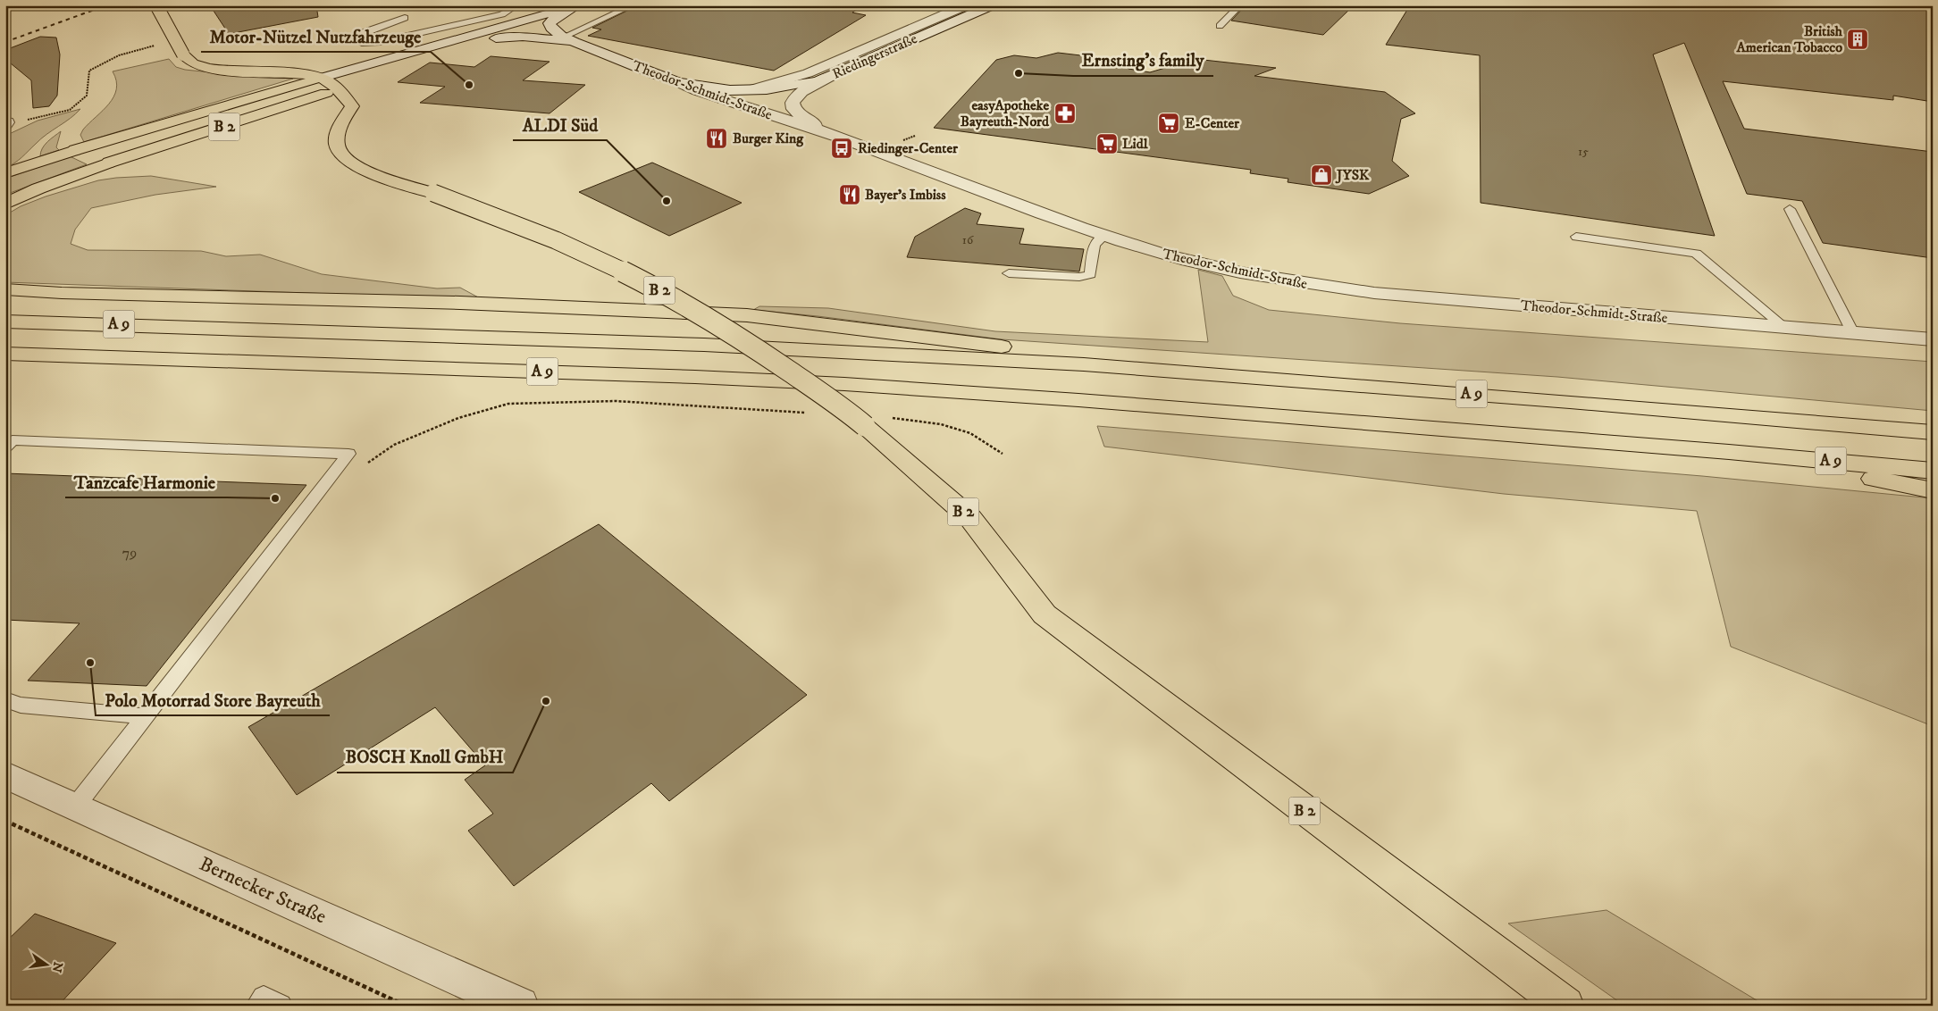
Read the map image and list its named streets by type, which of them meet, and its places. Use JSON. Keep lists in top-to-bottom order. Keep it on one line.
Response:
{"streets":{"main road":["B 2","A 9"],"street":["Riedingerstraße","Theodor-Schmidt-Straße","Bernecker Straße"]},"crossings":[["Riedingerstraße","Theodor-Schmidt-Straße"]],"places":{"building":["British American Tobacco"],"other":["Ernsting's family","Motor-Nützel Nutzfahrzeuge","ALDI Süd","Tanzcafe Harmonie","Polo Motorrad Store Bayreuth","BOSCH Knoll GmbH"],"pharmacy":["easyApotheke Bayreuth-Nord"],"supermarket":["E-Center","Lidl"],"restaurant":["Burger King","Bayer's Imbiss"],"bus stop":["Riedinger-Center"],"shop":["JYSK"]},"house_numbers":["15","16","79"],"north":"right"}
